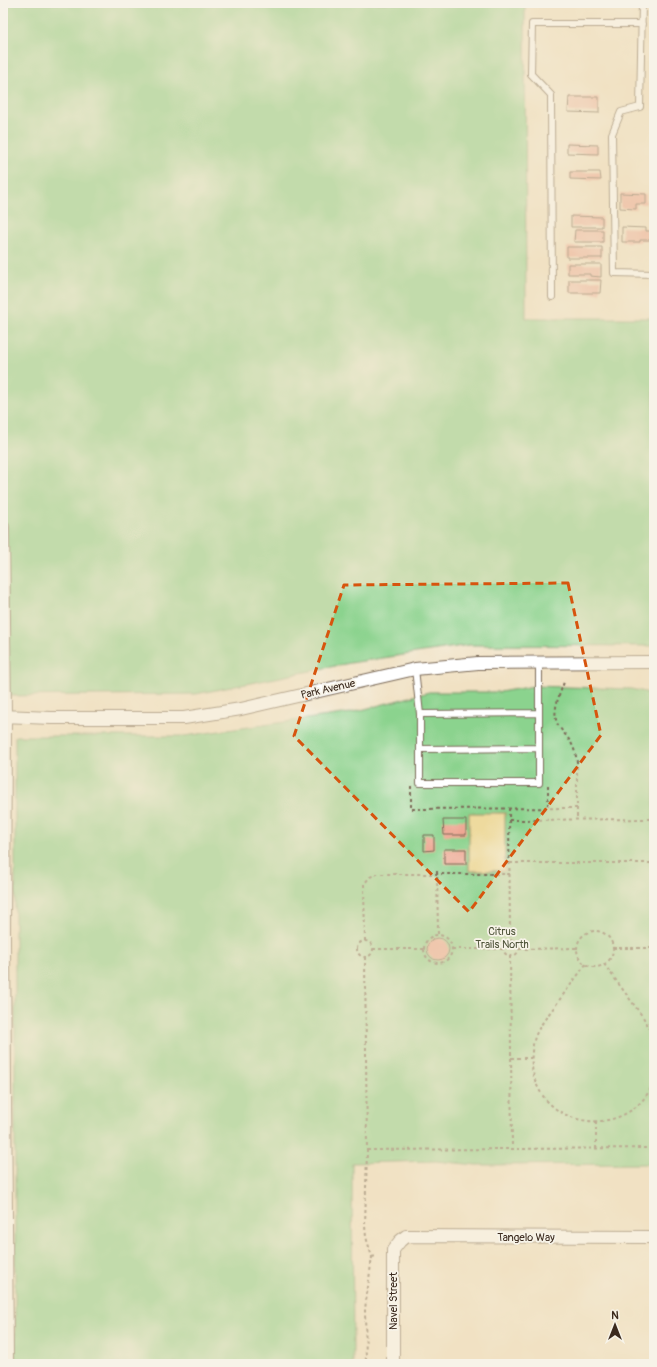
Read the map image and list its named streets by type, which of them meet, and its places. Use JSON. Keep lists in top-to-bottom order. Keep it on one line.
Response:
{"streets":{"street":["Park Avenue","Tangelo Way","Navel Street"]},"crossings":[["Tangelo Way","Navel Street"]],"parks":["Citrus Trails North"],"north":"top"}
